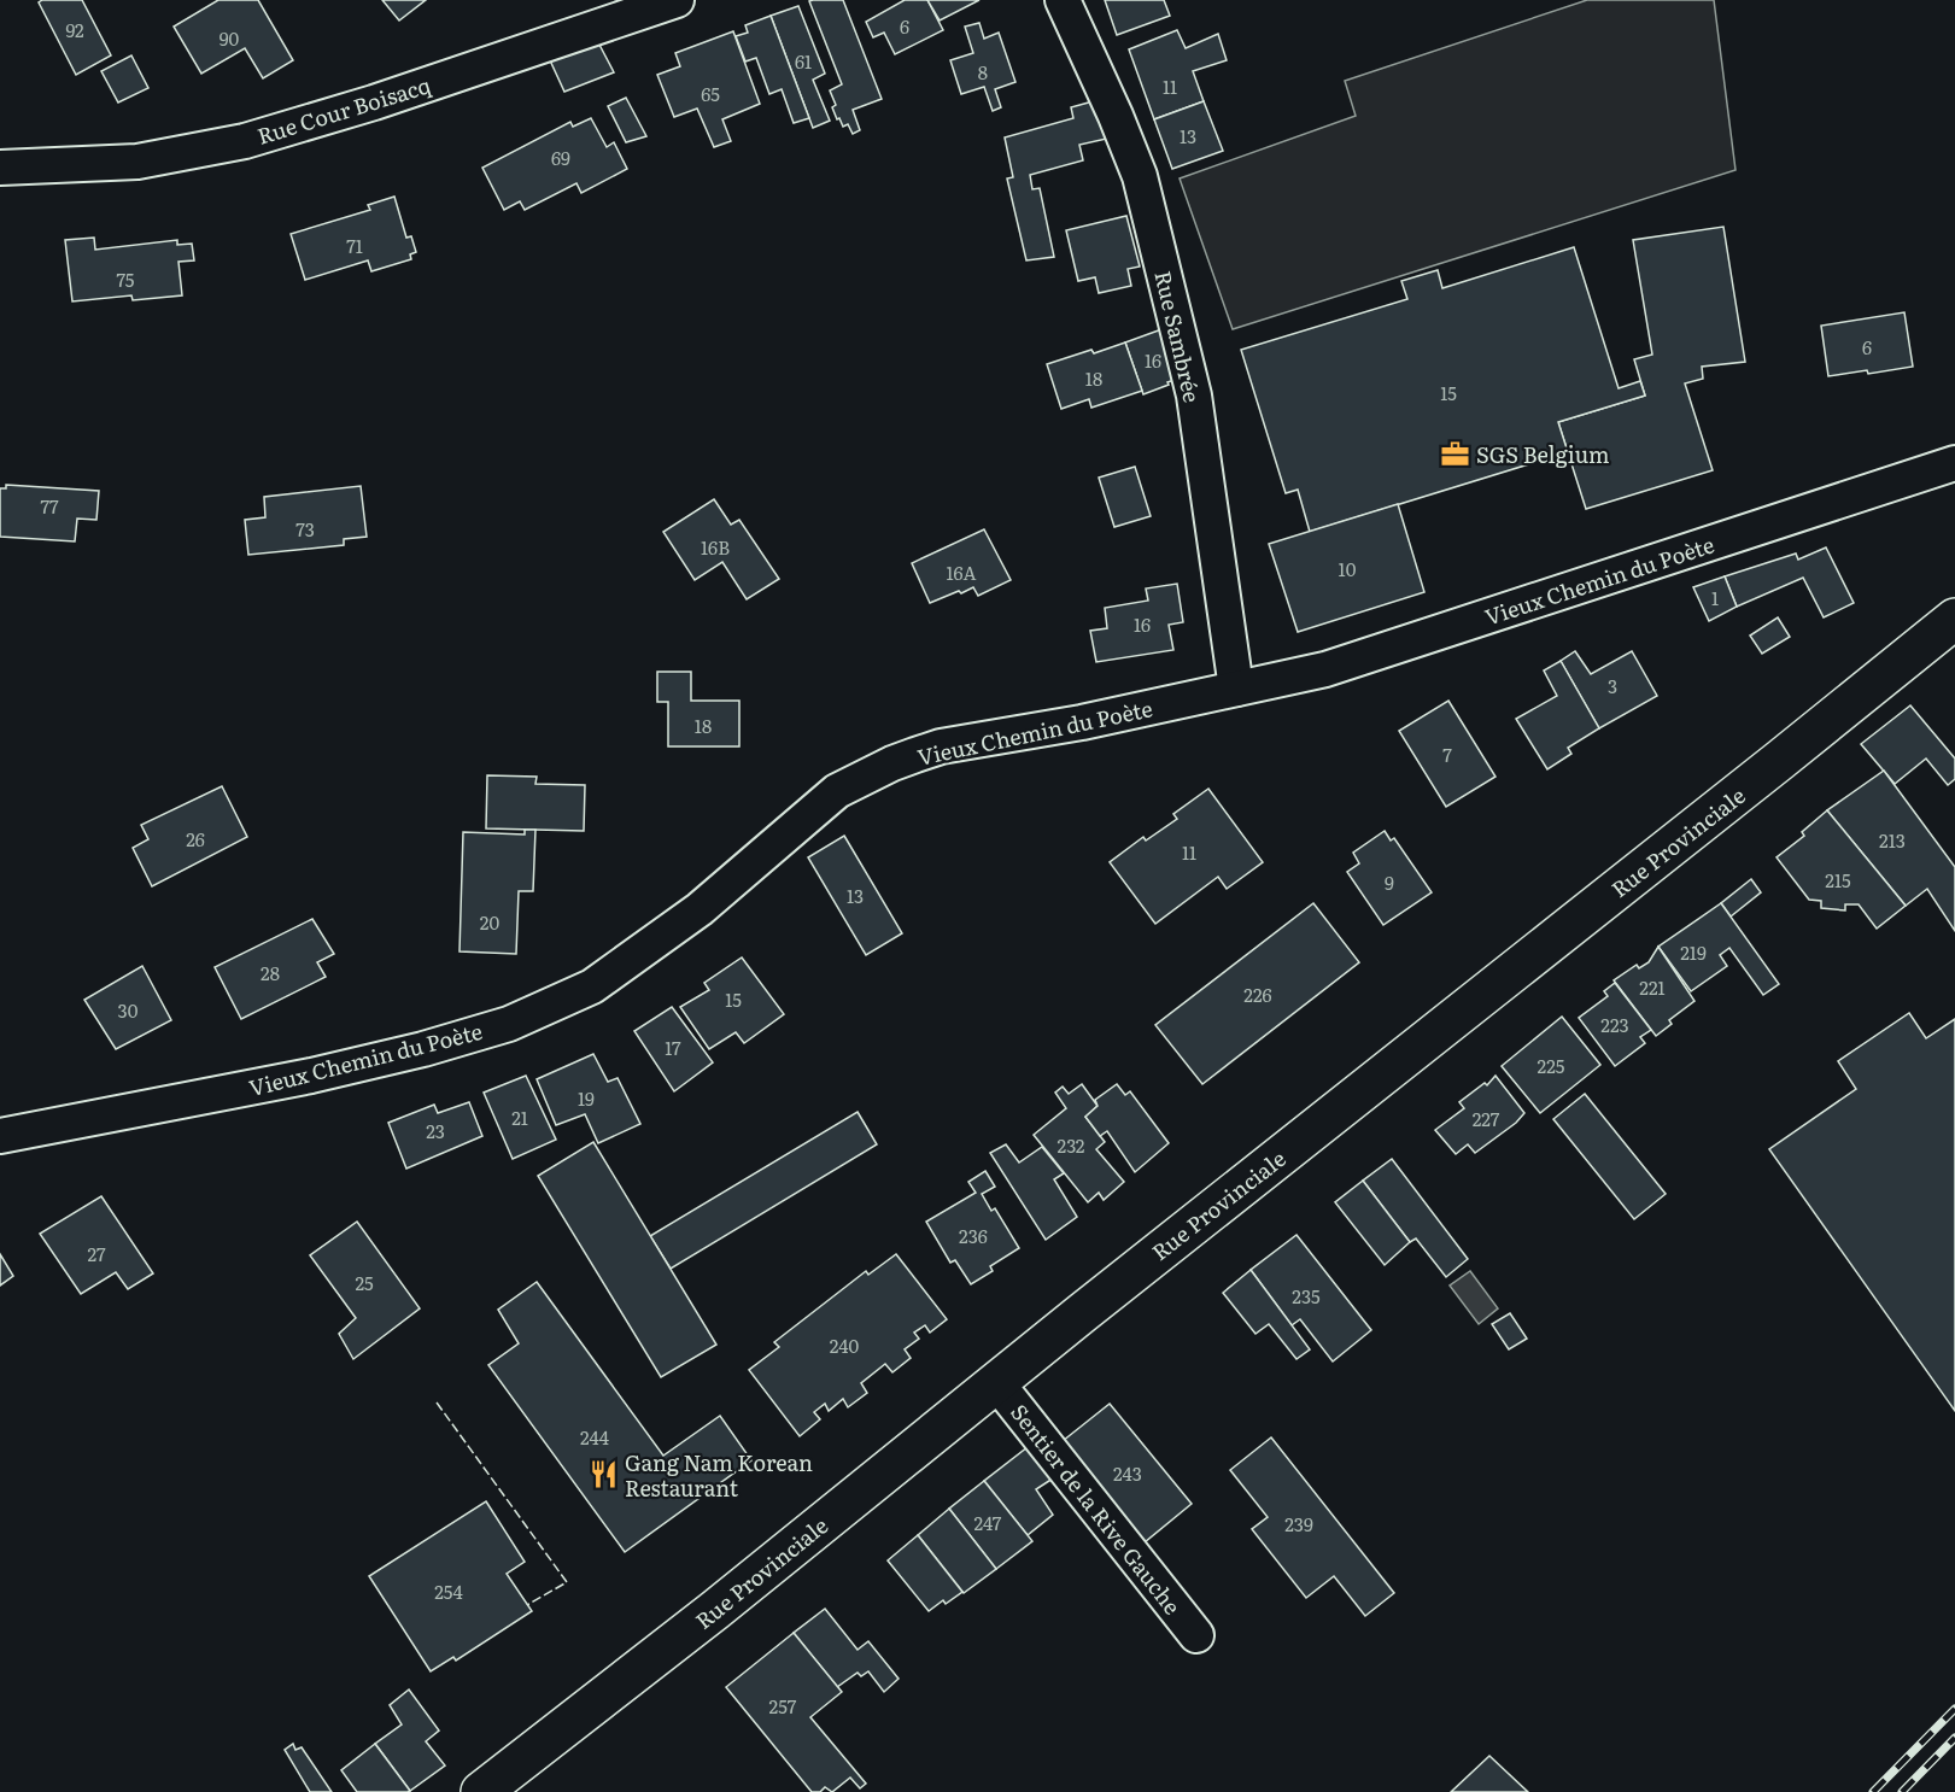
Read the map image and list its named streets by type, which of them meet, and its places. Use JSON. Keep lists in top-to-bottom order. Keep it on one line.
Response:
{"streets":{"main road":["Rue Provinciale"],"street":["Rue Cour Boisacq","Rue Sambrée","Vieux Chemin du Poète","Sentier de la Rive Gauche"]},"crossings":[["Rue Sambrée","Vieux Chemin du Poète"],["Rue Provinciale","Sentier de la Rive Gauche"]],"places":{"office":["SGS Belgium"],"restaurant":["Gang Nam Korean Restaurant"]},"house_numbers":["6","92","90","61","8","11","65","13","69","71","75","6","16","18","15","77","73","16B","10","16A","1","16","3","18","7","26","213","11","215","9","13","20","219","28","221","226","15","30","223","17","225","19","21","227","23","232","236","27","25","235","240","244","243","247","239","254","257"]}
